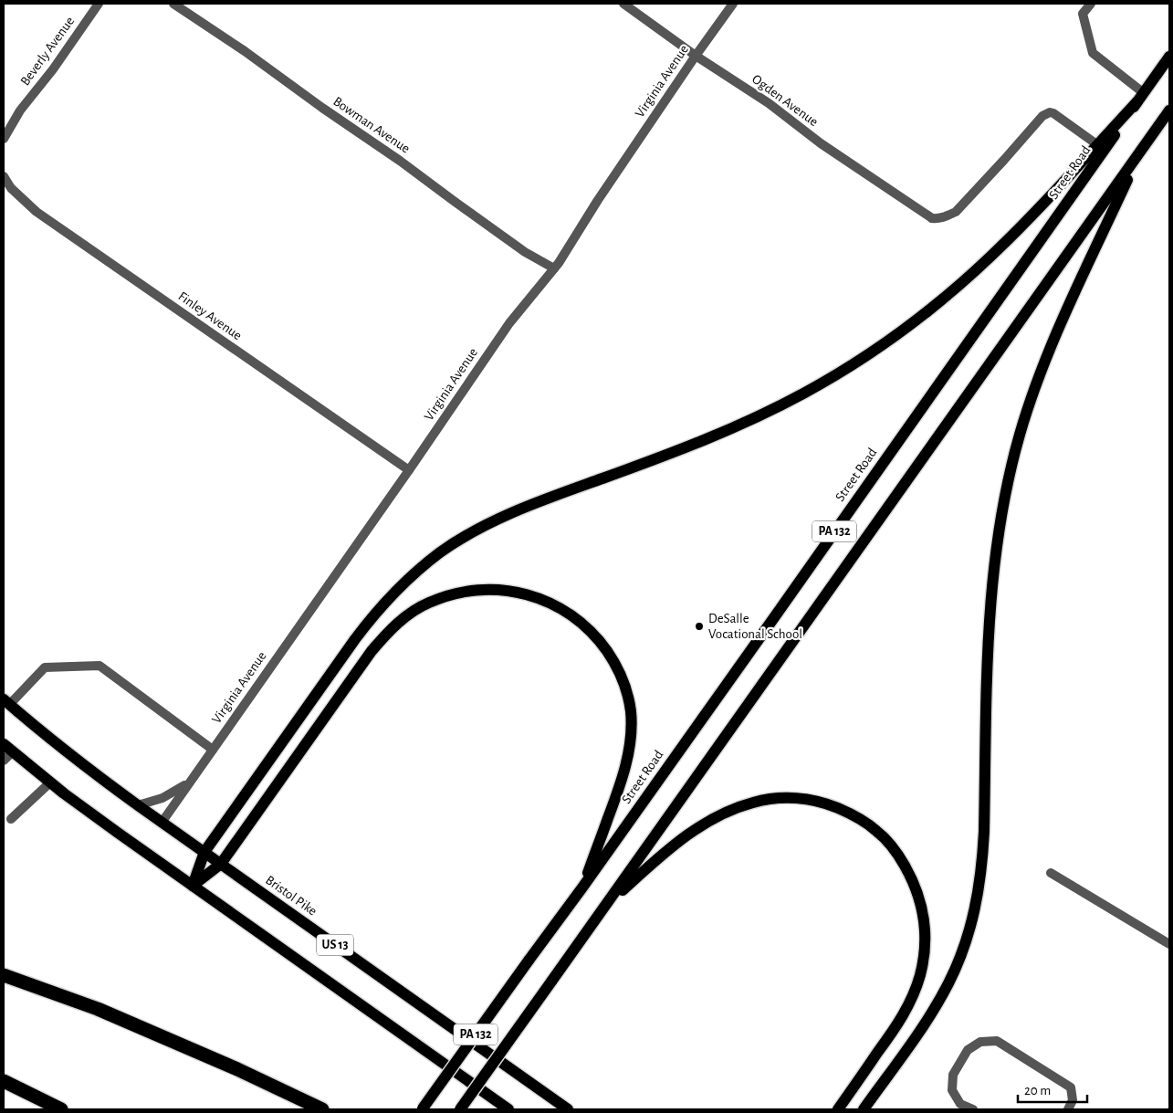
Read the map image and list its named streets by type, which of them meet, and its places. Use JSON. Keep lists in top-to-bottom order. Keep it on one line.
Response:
{"streets":{"main road":["Street Road","PA 132","Bristol Pike","US 13"],"street":["Beverly Avenue","Virginia Avenue","Ogden Avenue","Bowman Avenue","Finley Avenue"]},"crossings":[["Virginia Avenue","Ogden Avenue"],["Virginia Avenue","Bowman Avenue"],["Virginia Avenue","Finley Avenue"],["Virginia Avenue","Bristol Pike"],["Ogden Avenue","Street Road"]],"places":["DeSalle Vocational School"],"scale_bar":"20 m"}
